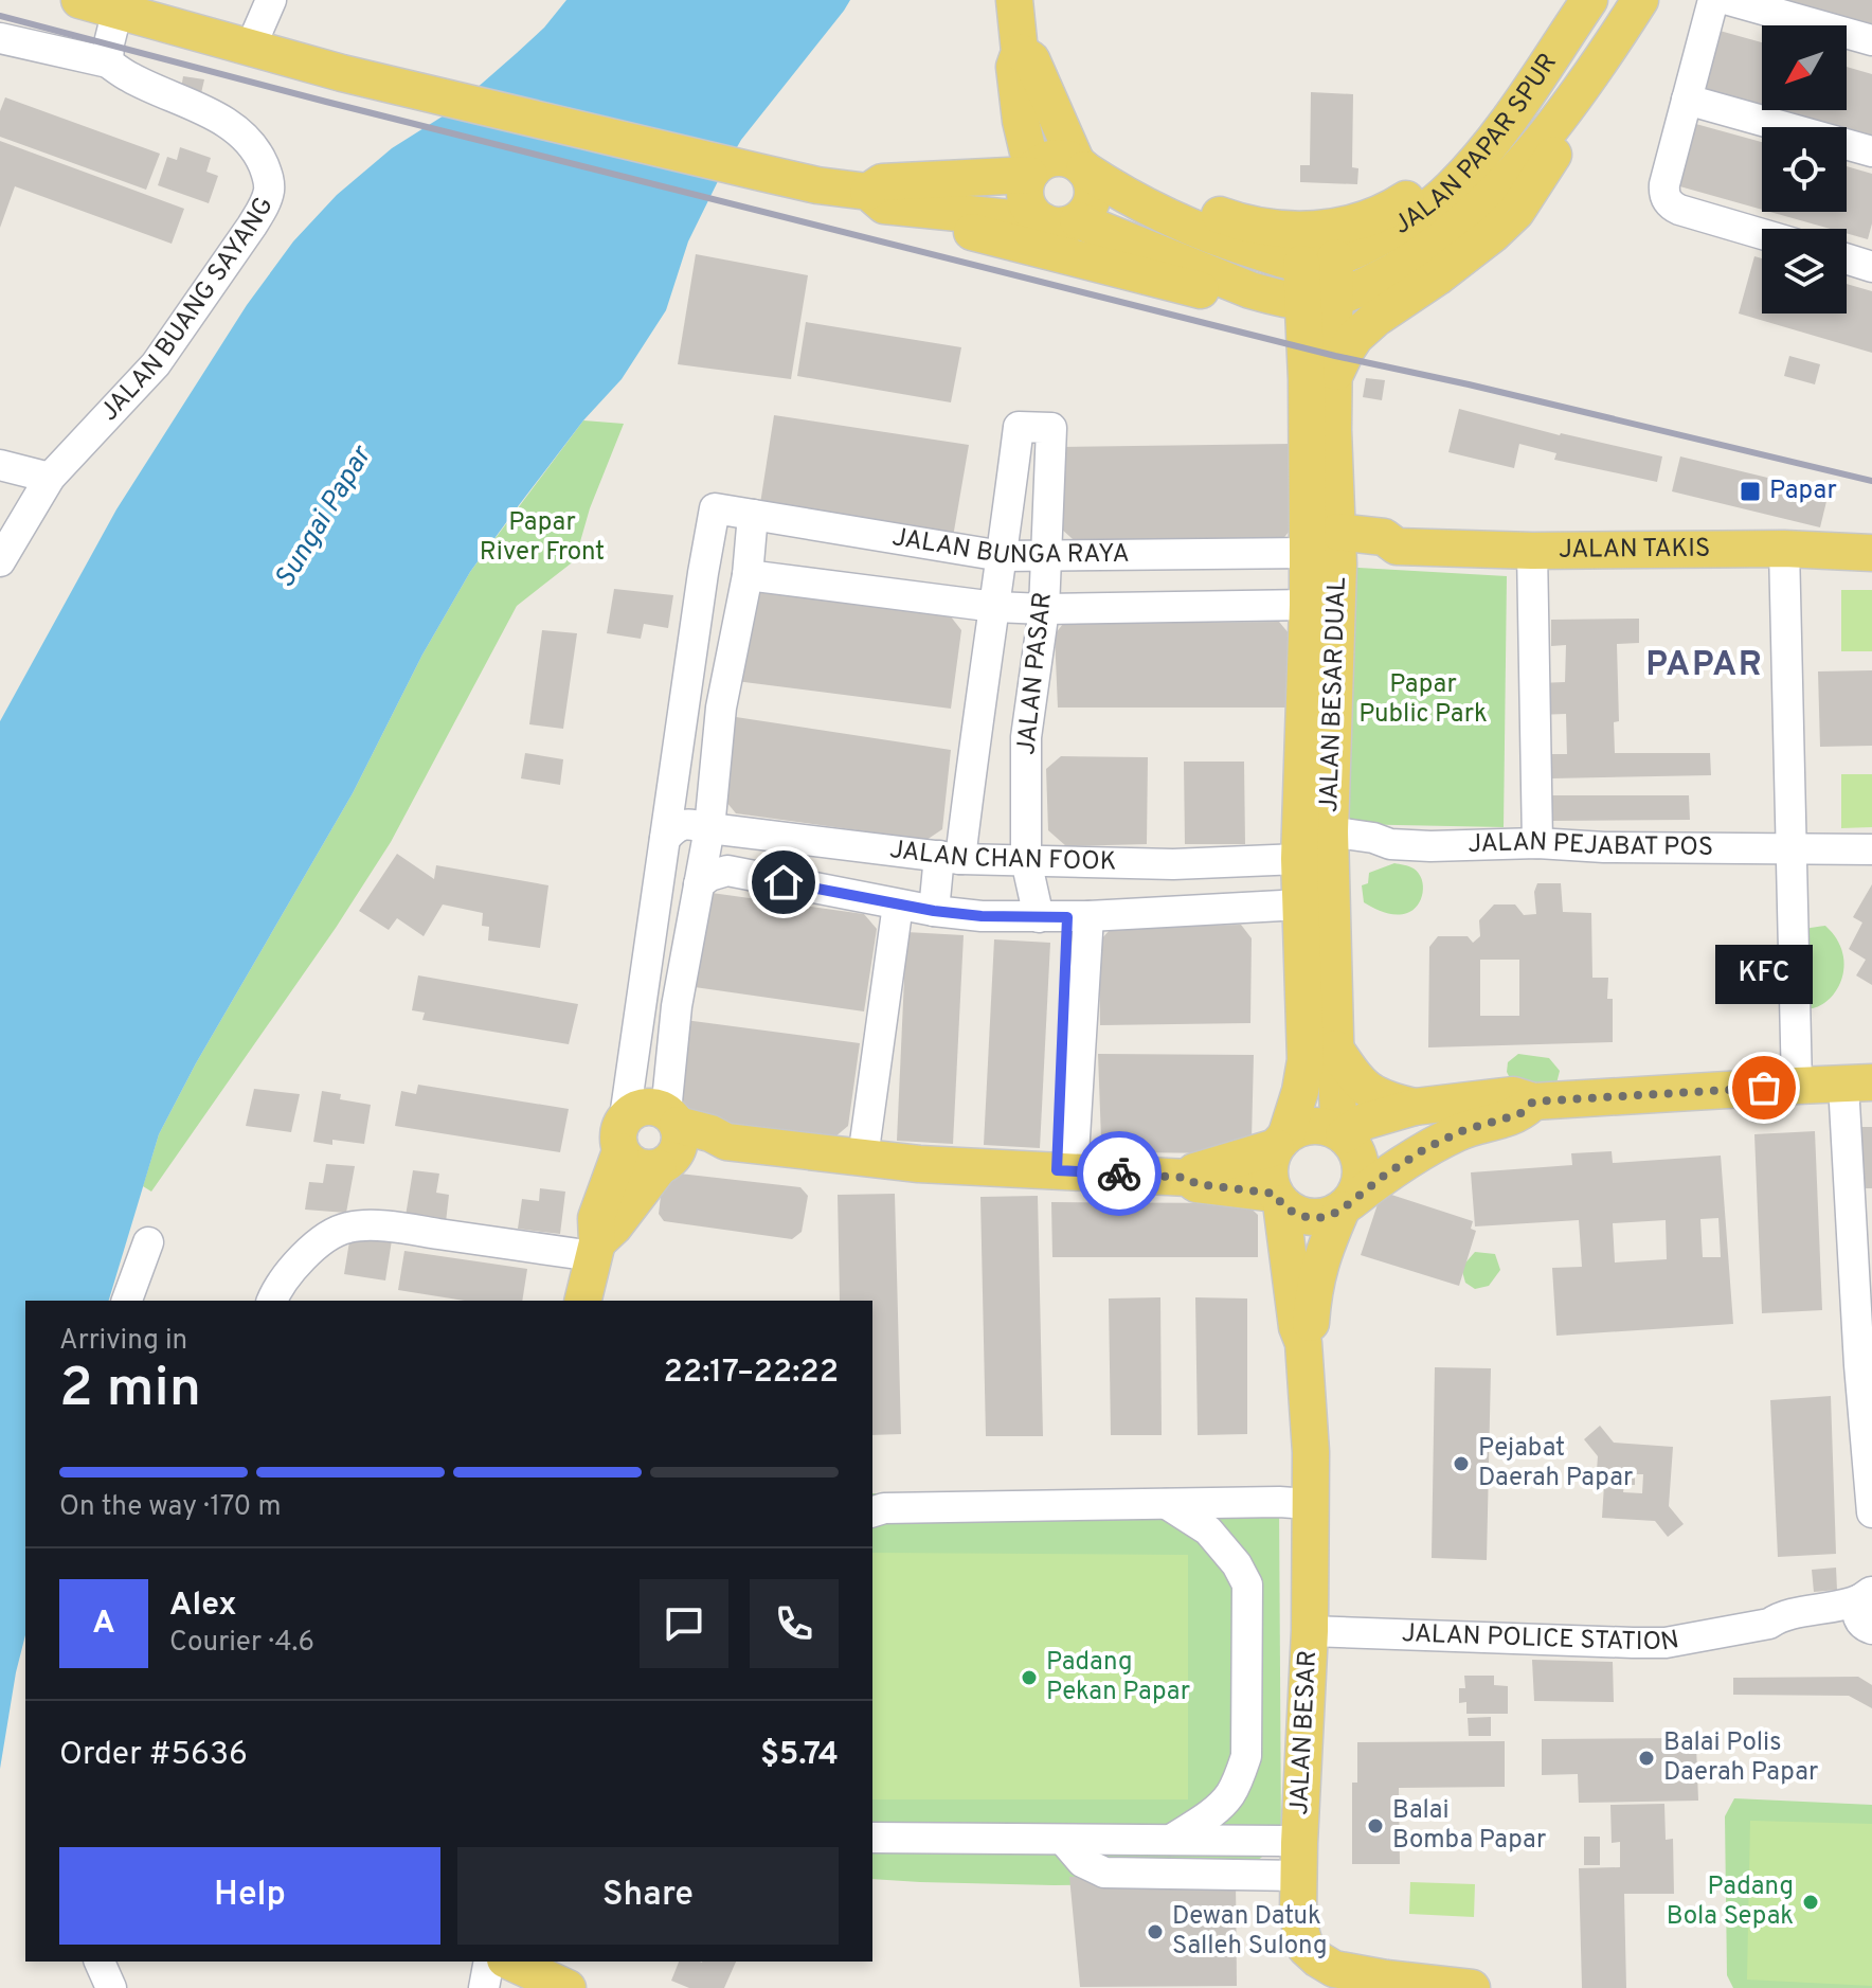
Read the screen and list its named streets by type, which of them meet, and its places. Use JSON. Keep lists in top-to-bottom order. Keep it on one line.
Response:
{"streets":{"main road":["JALAN PAPAR SPUR","JALAN TAKIS","JALAN BESAR DUAL","JALAN BESAR"],"street":["JALAN BUANG SAYANG","JALAN BUNGA RAYA","JALAN PASAR","JALAN PEJABAT POS","JALAN CHAN FOOK","JALAN POLICE STATION"]},"crossings":[["JALAN PAPAR SPUR","JALAN BESAR DUAL"],["JALAN BUNGA RAYA","JALAN TAKIS"],["JALAN BUNGA RAYA","JALAN PASAR"],["JALAN BUNGA RAYA","JALAN BESAR DUAL"],["JALAN BUNGA RAYA","JALAN CHAN FOOK"],["JALAN TAKIS","JALAN BESAR DUAL"],["JALAN PASAR","JALAN CHAN FOOK"],["JALAN BESAR DUAL","JALAN PEJABAT POS"],["JALAN BESAR DUAL","JALAN CHAN FOOK"],["JALAN BESAR DUAL","JALAN BESAR"],["JALAN PEJABAT POS","JALAN CHAN FOOK"],["JALAN POLICE STATION","JALAN BESAR"]],"districts":["PAPAR"],"water":["Sungai Papar"],"parks":["Papar River Front","Papar Public Park"],"places":{"transit":["Papar"],"other":["KFC","Pejabat Daerah Papar","Padang Pekan Papar","Balai Polis Daerah Papar","Balai Bomba Papar","Padang Bola Sepak","Dewan Datuk Salleh Sulong"]},"north":"bottom left","page":{"bubble":"KFC","heading":["2 min","Arriving in","22:17–22:22"],"panel":["Alex","Courier · 4.6","Order #5636","$5.74"],"bar":"On the way · 170 m","round":"A","buttons":["Help","Share"]}}
